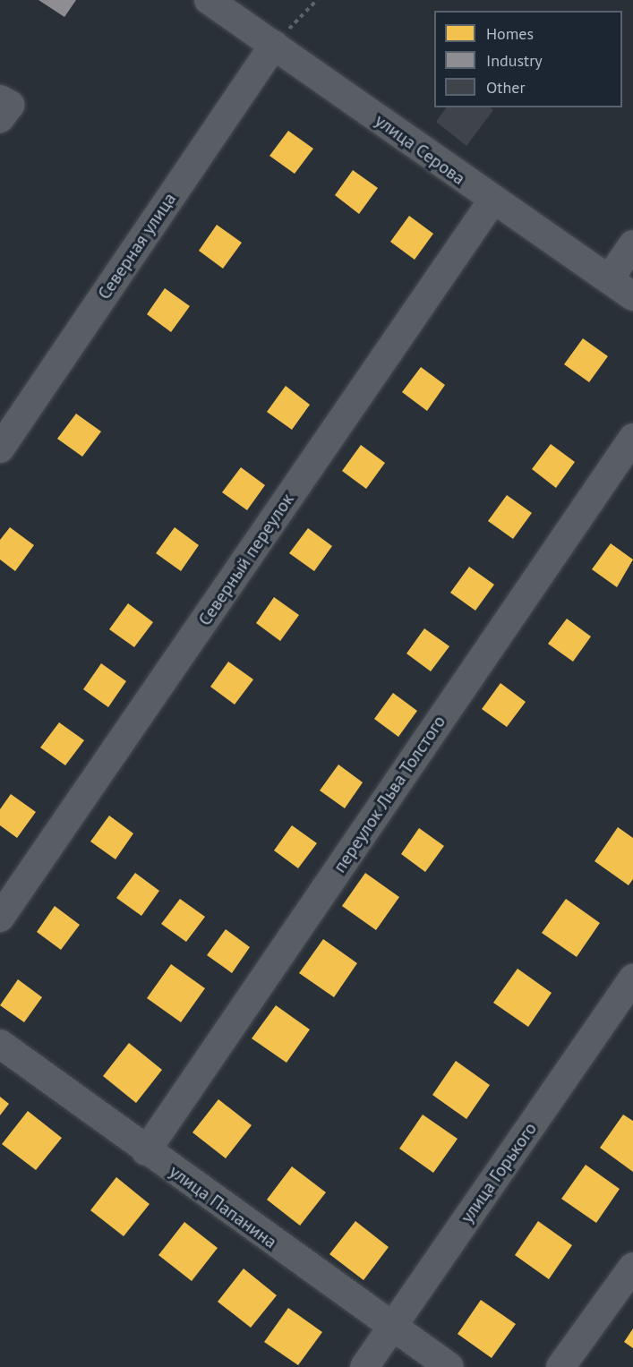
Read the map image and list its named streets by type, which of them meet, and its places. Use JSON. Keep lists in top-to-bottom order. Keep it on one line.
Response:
{"streets":{"street":["улица Серова","Северная улица","Северный переулок","переулок Льва Толстого","улица Горького","улица Папанина"]},"crossings":[["улица Серова","Северная улица"],["улица Серова","Северный переулок"],["переулок Льва Толстого","улица Папанина"],["улица Горького","улица Папанина"]],"legend":["Homes","Industry","Other"]}
